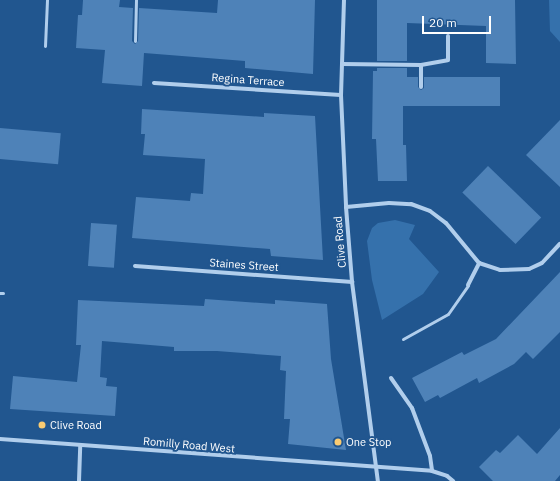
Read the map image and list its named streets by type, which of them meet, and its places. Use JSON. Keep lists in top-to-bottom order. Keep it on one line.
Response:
{"streets":{"street":["Regina Terrace","Clive Road","Staines Street","Romilly Road West"]},"crossings":[["Regina Terrace","Clive Road"],["Clive Road","Staines Street"],["Clive Road","Romilly Road West"]],"places":["Clive Road","One Stop"],"scale_bar":"20 m"}
